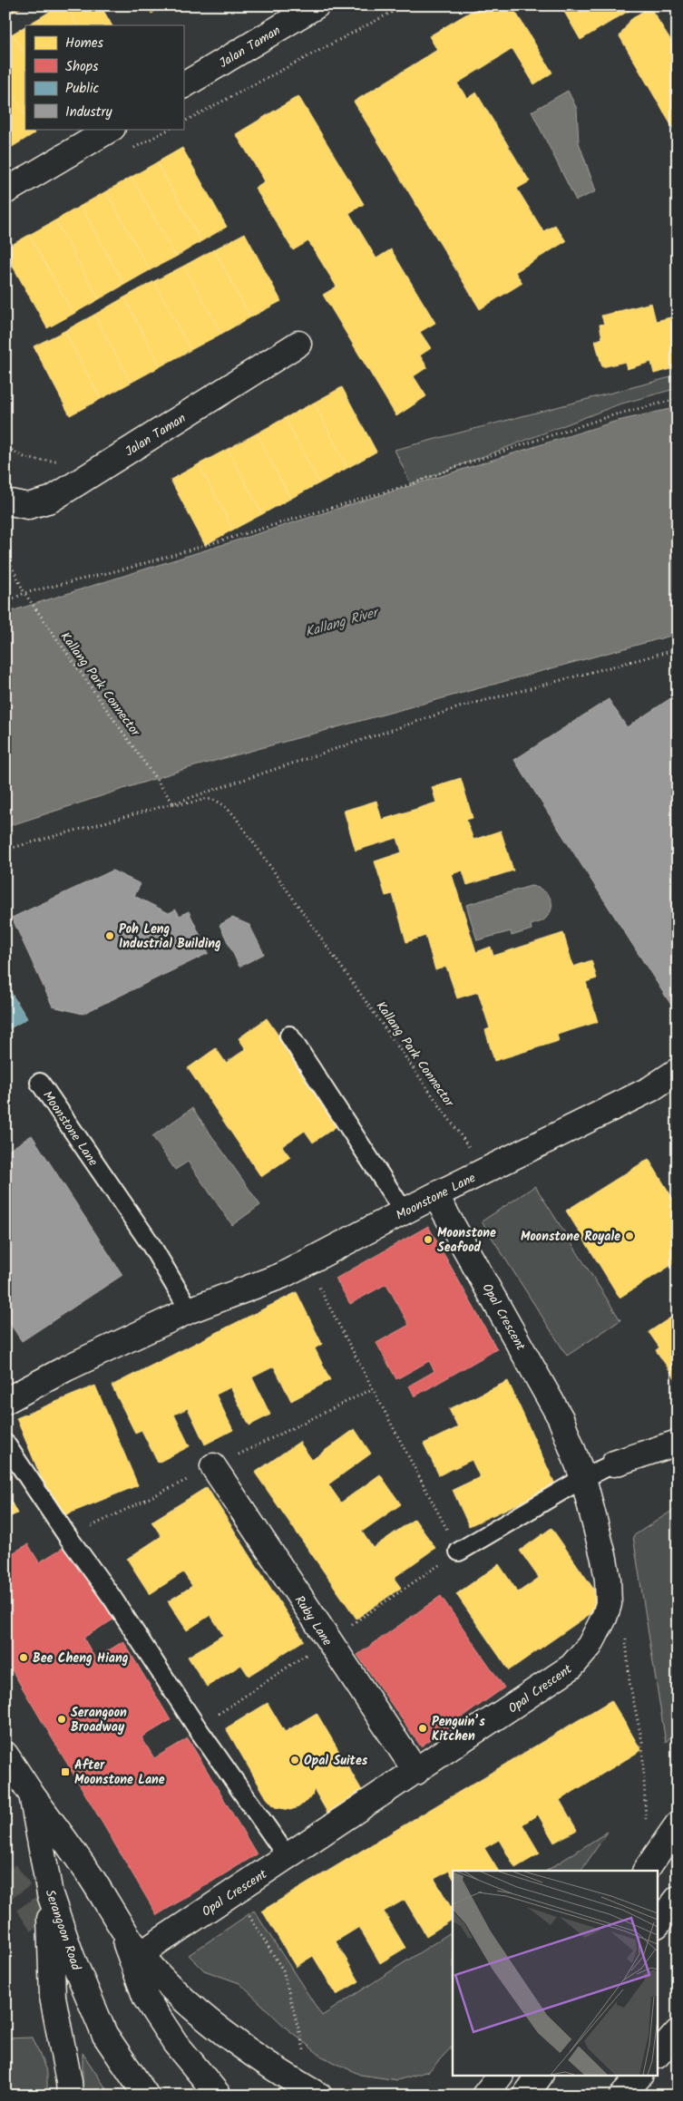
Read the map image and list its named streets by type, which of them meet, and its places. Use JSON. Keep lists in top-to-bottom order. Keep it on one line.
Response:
{"streets":{"main road":["Jalan Taman","Moonstone Lane","Opal Crescent","Ruby Lane","Serangoon Road"],"path":["Kallang Park Connector"]},"crossings":[["Kallang Park Connector","Moonstone Lane"],["Moonstone Lane","Opal Crescent"],["Opal Crescent","Ruby Lane"]],"water":["Kallang River"],"places":{"other":["Poh Leng Industrial Building","Moonstone Royale","Moonstone Seafood","Bee Cheng Hiang","Serangoon Broadway","Penguin’s Kitchen","Opal Suites"],"transit":["After Moonstone Lane"]},"legend":["Homes","Shops","Public","Industry"]}
